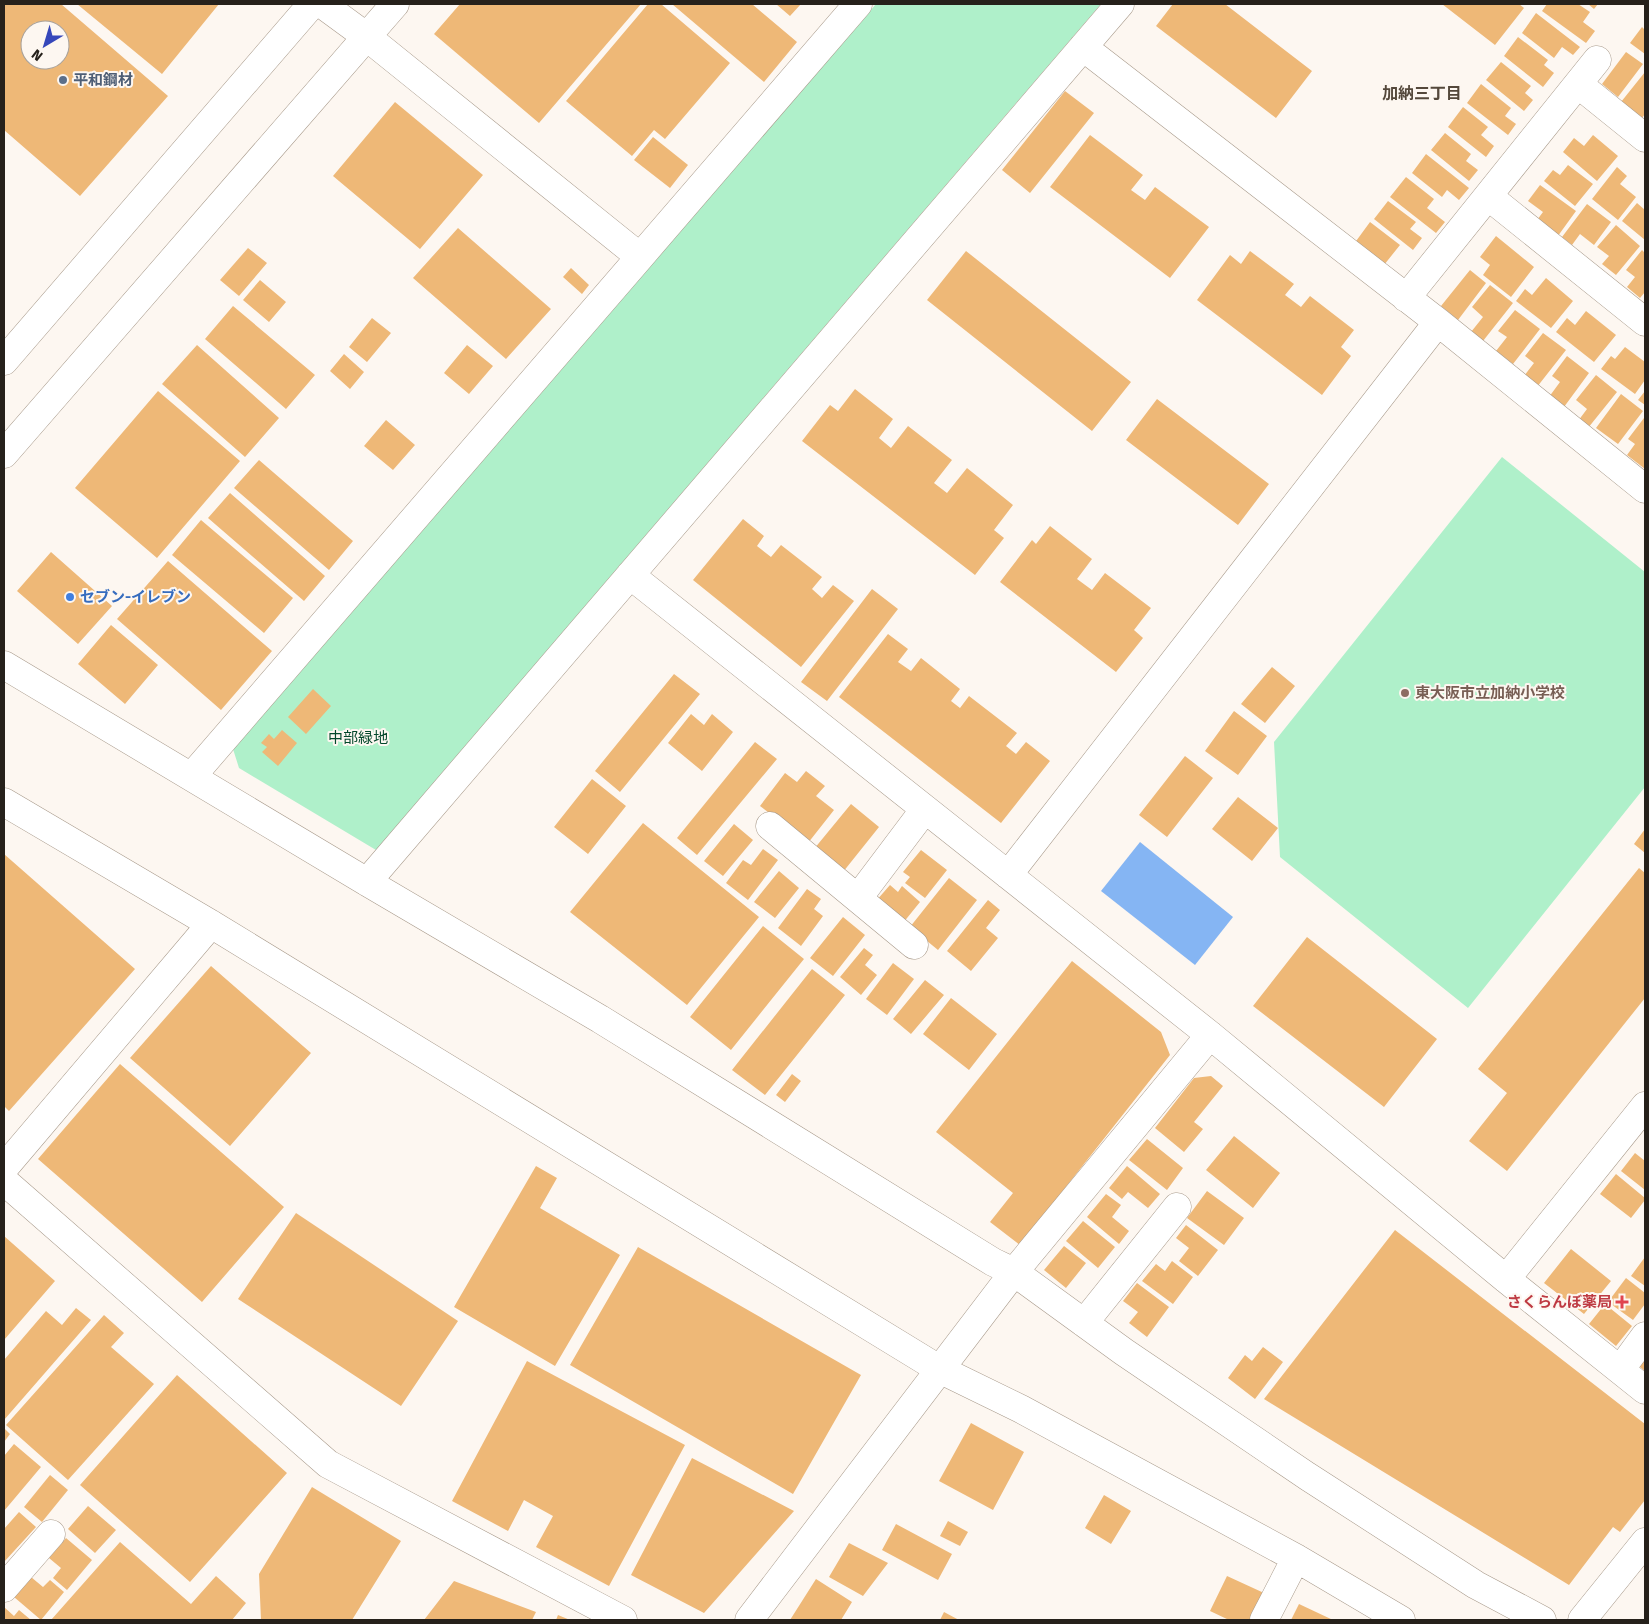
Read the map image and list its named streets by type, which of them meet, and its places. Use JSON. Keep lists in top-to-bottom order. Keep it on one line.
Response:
{"districts":["加納三丁目"],"parks":["中部緑地"],"places":{"other":["平和鋼材","セブン-イレブン","東大阪市立加納小学校"],"health":["さくらんぼ薬局"]},"north":"bottom left"}
